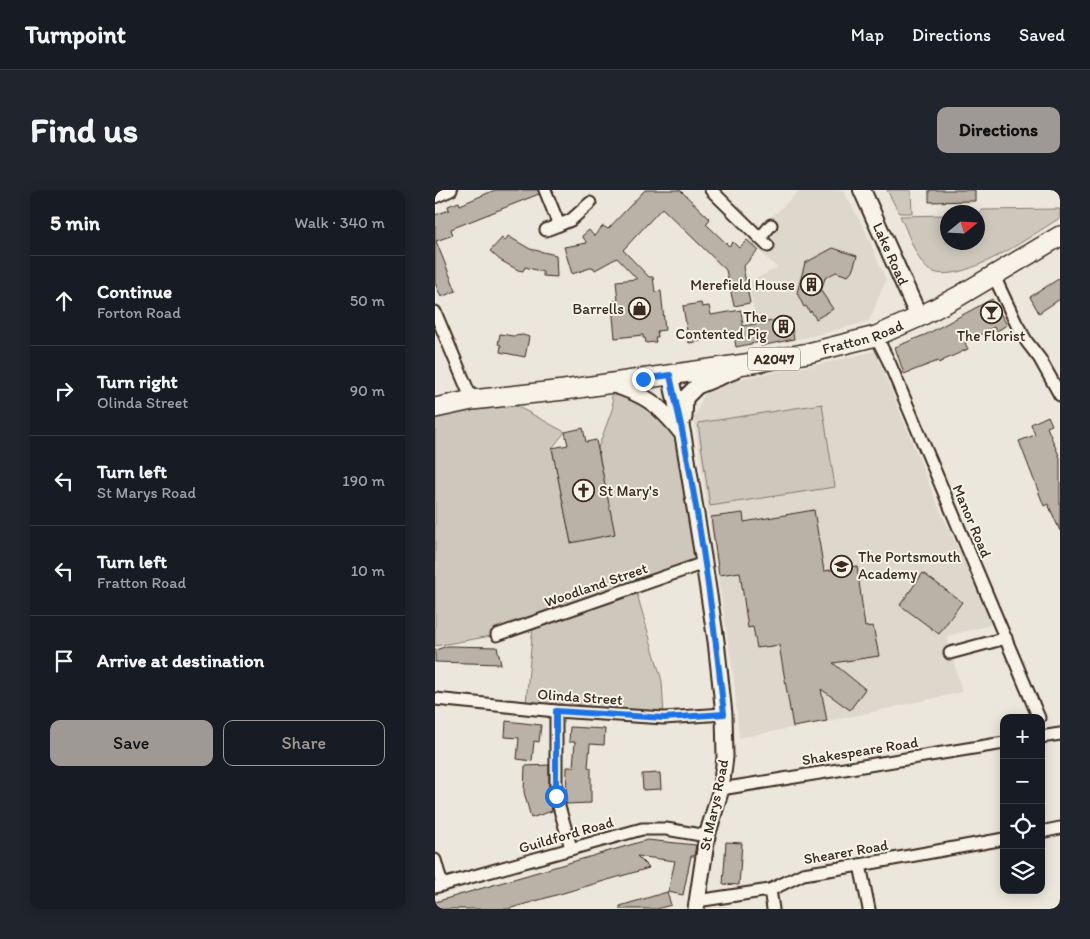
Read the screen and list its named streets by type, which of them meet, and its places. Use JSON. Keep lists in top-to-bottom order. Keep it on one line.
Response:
{"streets":{"main road":["Lake Road","Fratton Road","A2047"],"street":["Manor Road","Woodland Street","Olinda Street","Shakespeare Road","St Marys Road","Guildford Road","Shearer Road"]},"crossings":[["Lake Road","Fratton Road"],["Fratton Road","Manor Road"],["Fratton Road","St Marys Road"],["Woodland Street","St Marys Road"],["Olinda Street","St Marys Road"],["Shakespeare Road","St Marys Road"],["St Marys Road","Guildford Road"],["St Marys Road","Shearer Road"]],"places":{"building":["Merefield House","The Contented Pig"],"shop":["Barrells"],"bar":["The Florist"],"church":["St Mary's"],"school or university":["The Portsmouth Academy"]},"north":"right","page":{"header":"Turnpoint","nav":["Map","Directions","Saved"],"buttons":["Directions",["Save","Share"]],"title":"Find us","heading":["5 min","Walk · 340 m"],"list":[["Continue","Forton Road","50 m"],["Turn right","Olinda Street","90 m"],["Turn left","St Marys Road","190 m"],["Turn left","Fratton Road","10 m"],"Arrive at destination"],"map_buttons":["+","−"]}}
